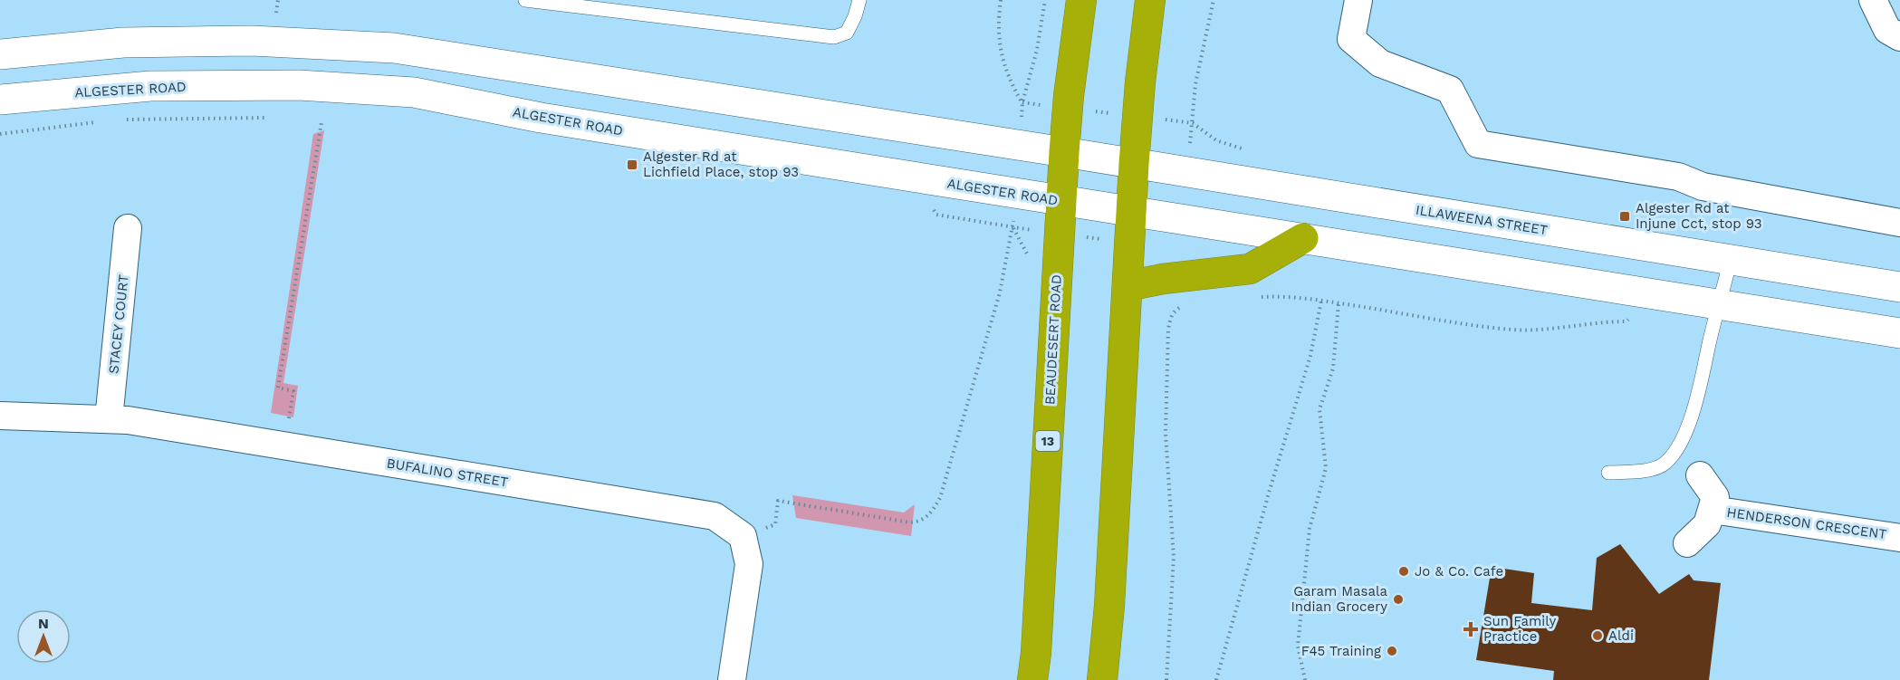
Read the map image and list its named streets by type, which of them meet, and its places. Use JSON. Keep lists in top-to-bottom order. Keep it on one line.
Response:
{"streets":{"highway":["BEAUDESERT ROAD","13"],"main road":["ALGESTER ROAD","ILLAWEENA STREET"],"street":["STACEY COURT","BUFALINO STREET","HENDERSON CRESCENT"]},"crossings":[["ALGESTER ROAD","BEAUDESERT ROAD"],["ILLAWEENA STREET","BEAUDESERT ROAD"],["STACEY COURT","BUFALINO STREET"]],"places":{"transit":["Algester Rd at Lichfield Place, stop 93","Algester Rd at Injune Cct, stop 93"],"other":["Jo & Co. Cafe","Garam Masala Indian Grocery","Aldi","F45 Training"],"health":["Sun Family Practice"]},"north":"top"}
